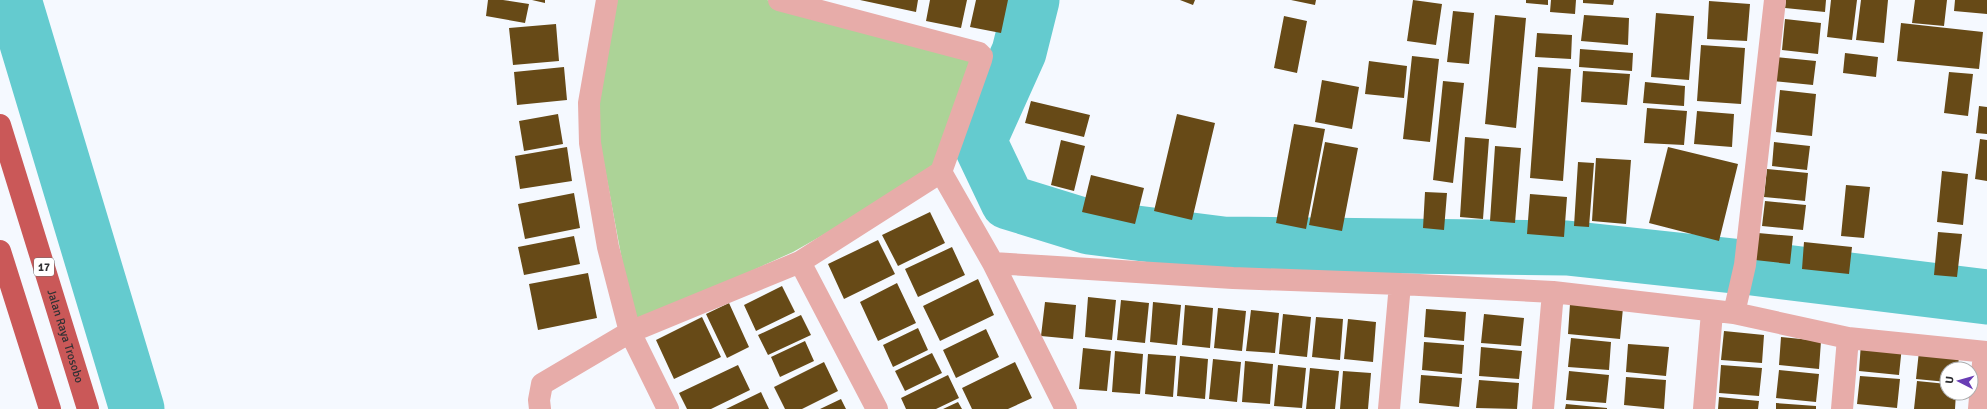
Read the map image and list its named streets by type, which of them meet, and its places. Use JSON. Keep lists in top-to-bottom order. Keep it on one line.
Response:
{"streets":{"highway":["17","Jalan Raya Trosobo"]},"north":"left"}
